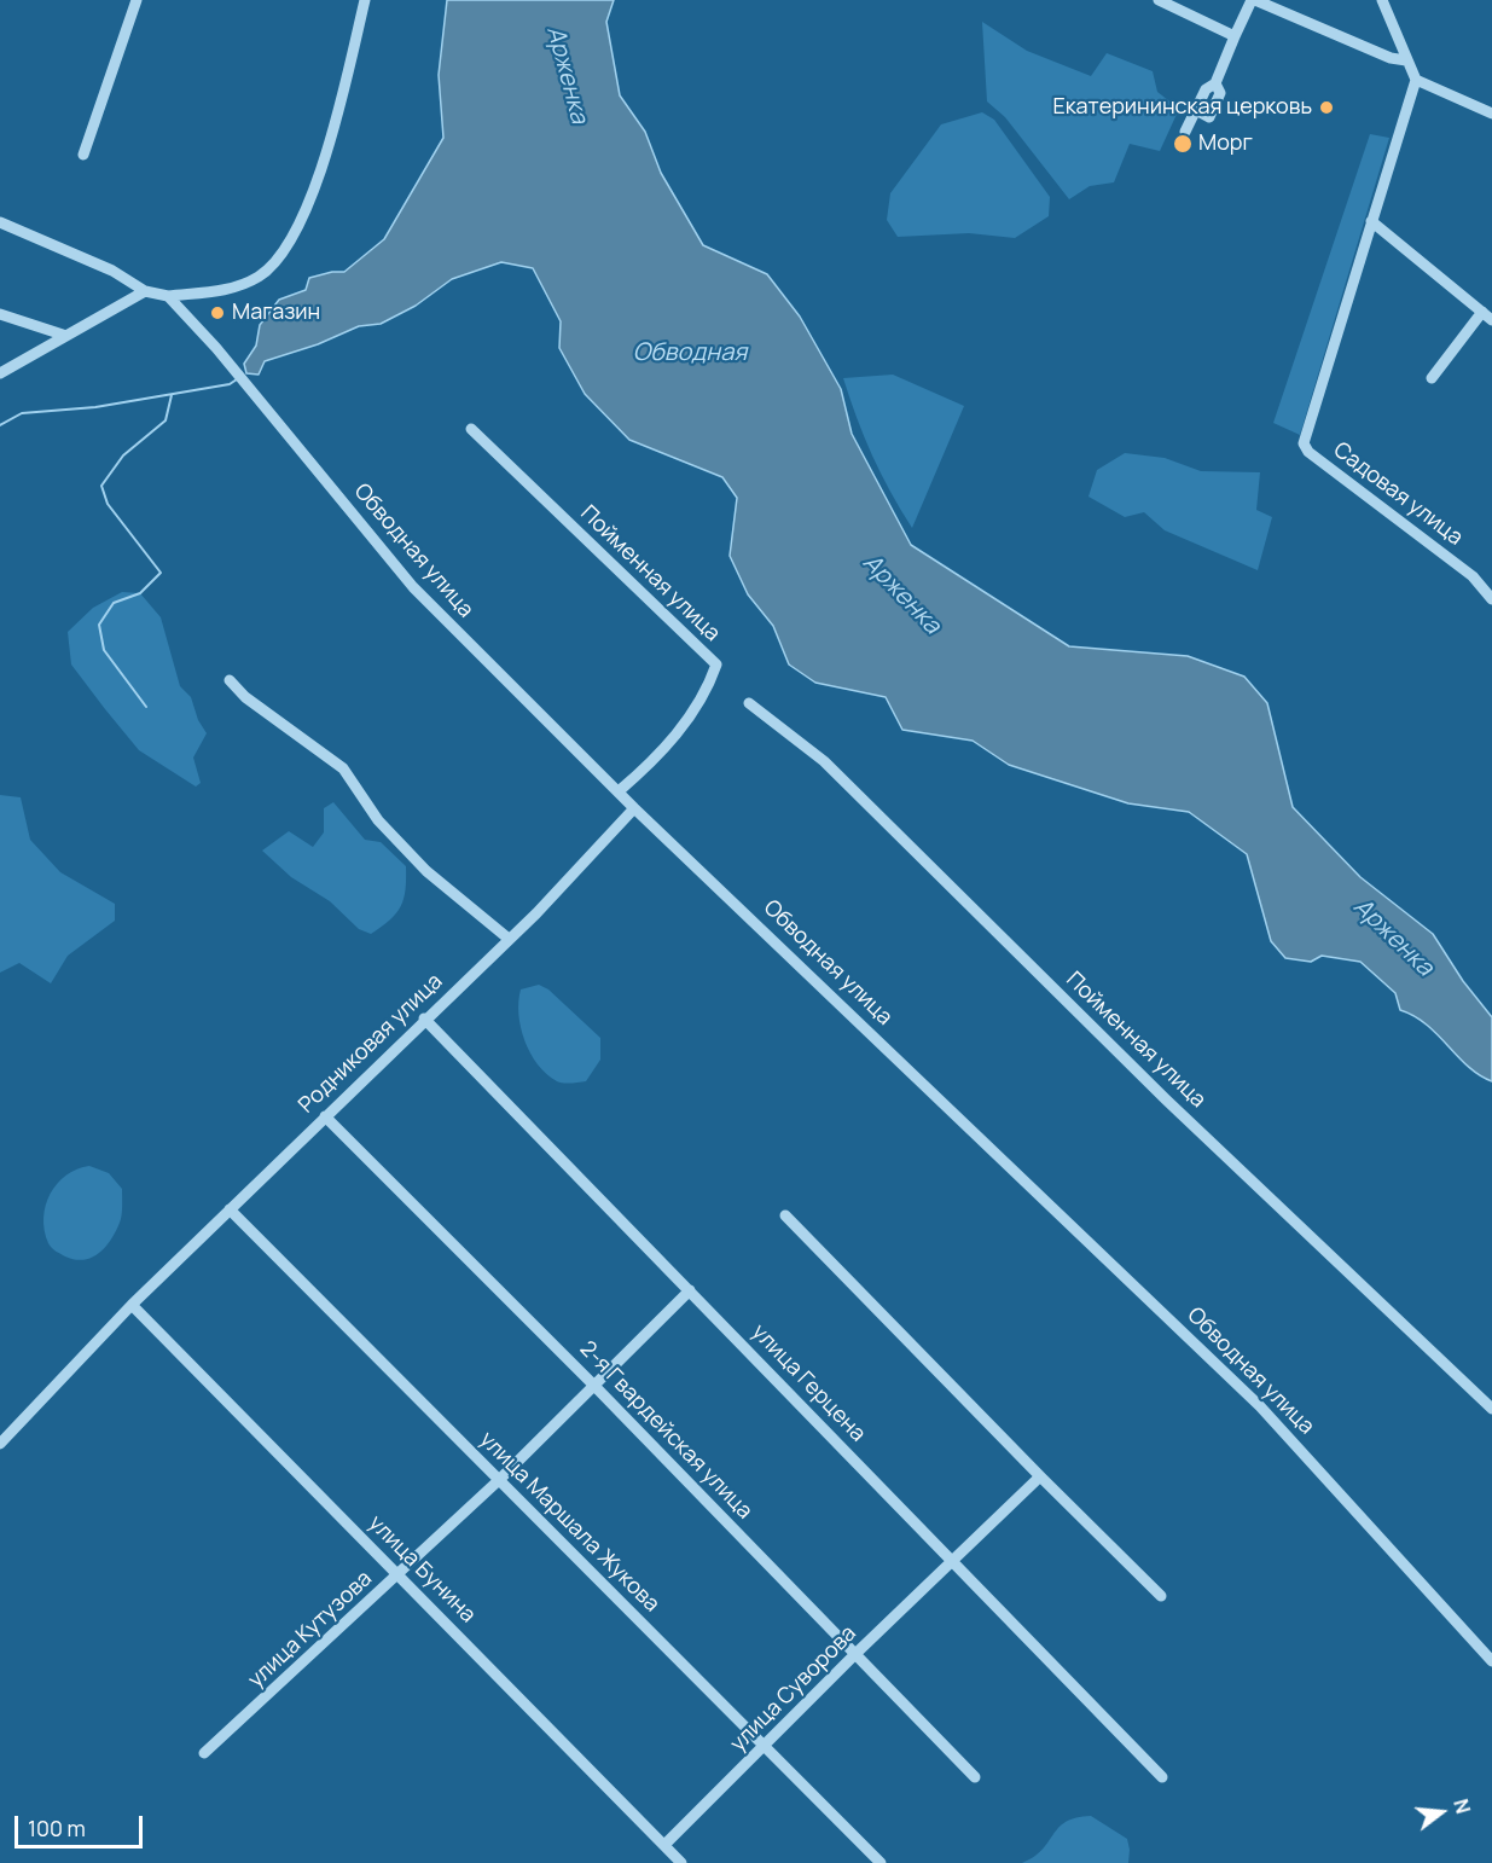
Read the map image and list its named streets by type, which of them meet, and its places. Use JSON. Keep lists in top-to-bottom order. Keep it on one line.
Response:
{"streets":{"street":["Садовая улица","Обводная улица","Пойменная улица","Родниковая улица","улица Герцена","2-я Гвардейская улица","улица Маршала Жукова","улица Бунина","улица Кутузова","улица Суворова"]},"crossings":[["Обводная улица","Пойменная улица"],["Обводная улица","Родниковая улица"],["Родниковая улица","улица Герцена"],["Родниковая улица","2-я Гвардейская улица"],["Родниковая улица","улица Маршала Жукова"],["Родниковая улица","улица Бунина"],["улица Герцена","улица Кутузова"],["улица Герцена","улица Суворова"],["2-я Гвардейская улица","улица Кутузова"],["2-я Гвардейская улица","улица Суворова"],["улица Маршала Жукова","улица Кутузова"],["улица Маршала Жукова","улица Суворова"],["улица Бунина","улица Кутузова"],["улица Бунина","улица Суворова"]],"water":["Арженка","Обводная"],"places":["Екатерининская церковь","Морг","Магазин"],"scale_bar":"100 m","north":"right"}
